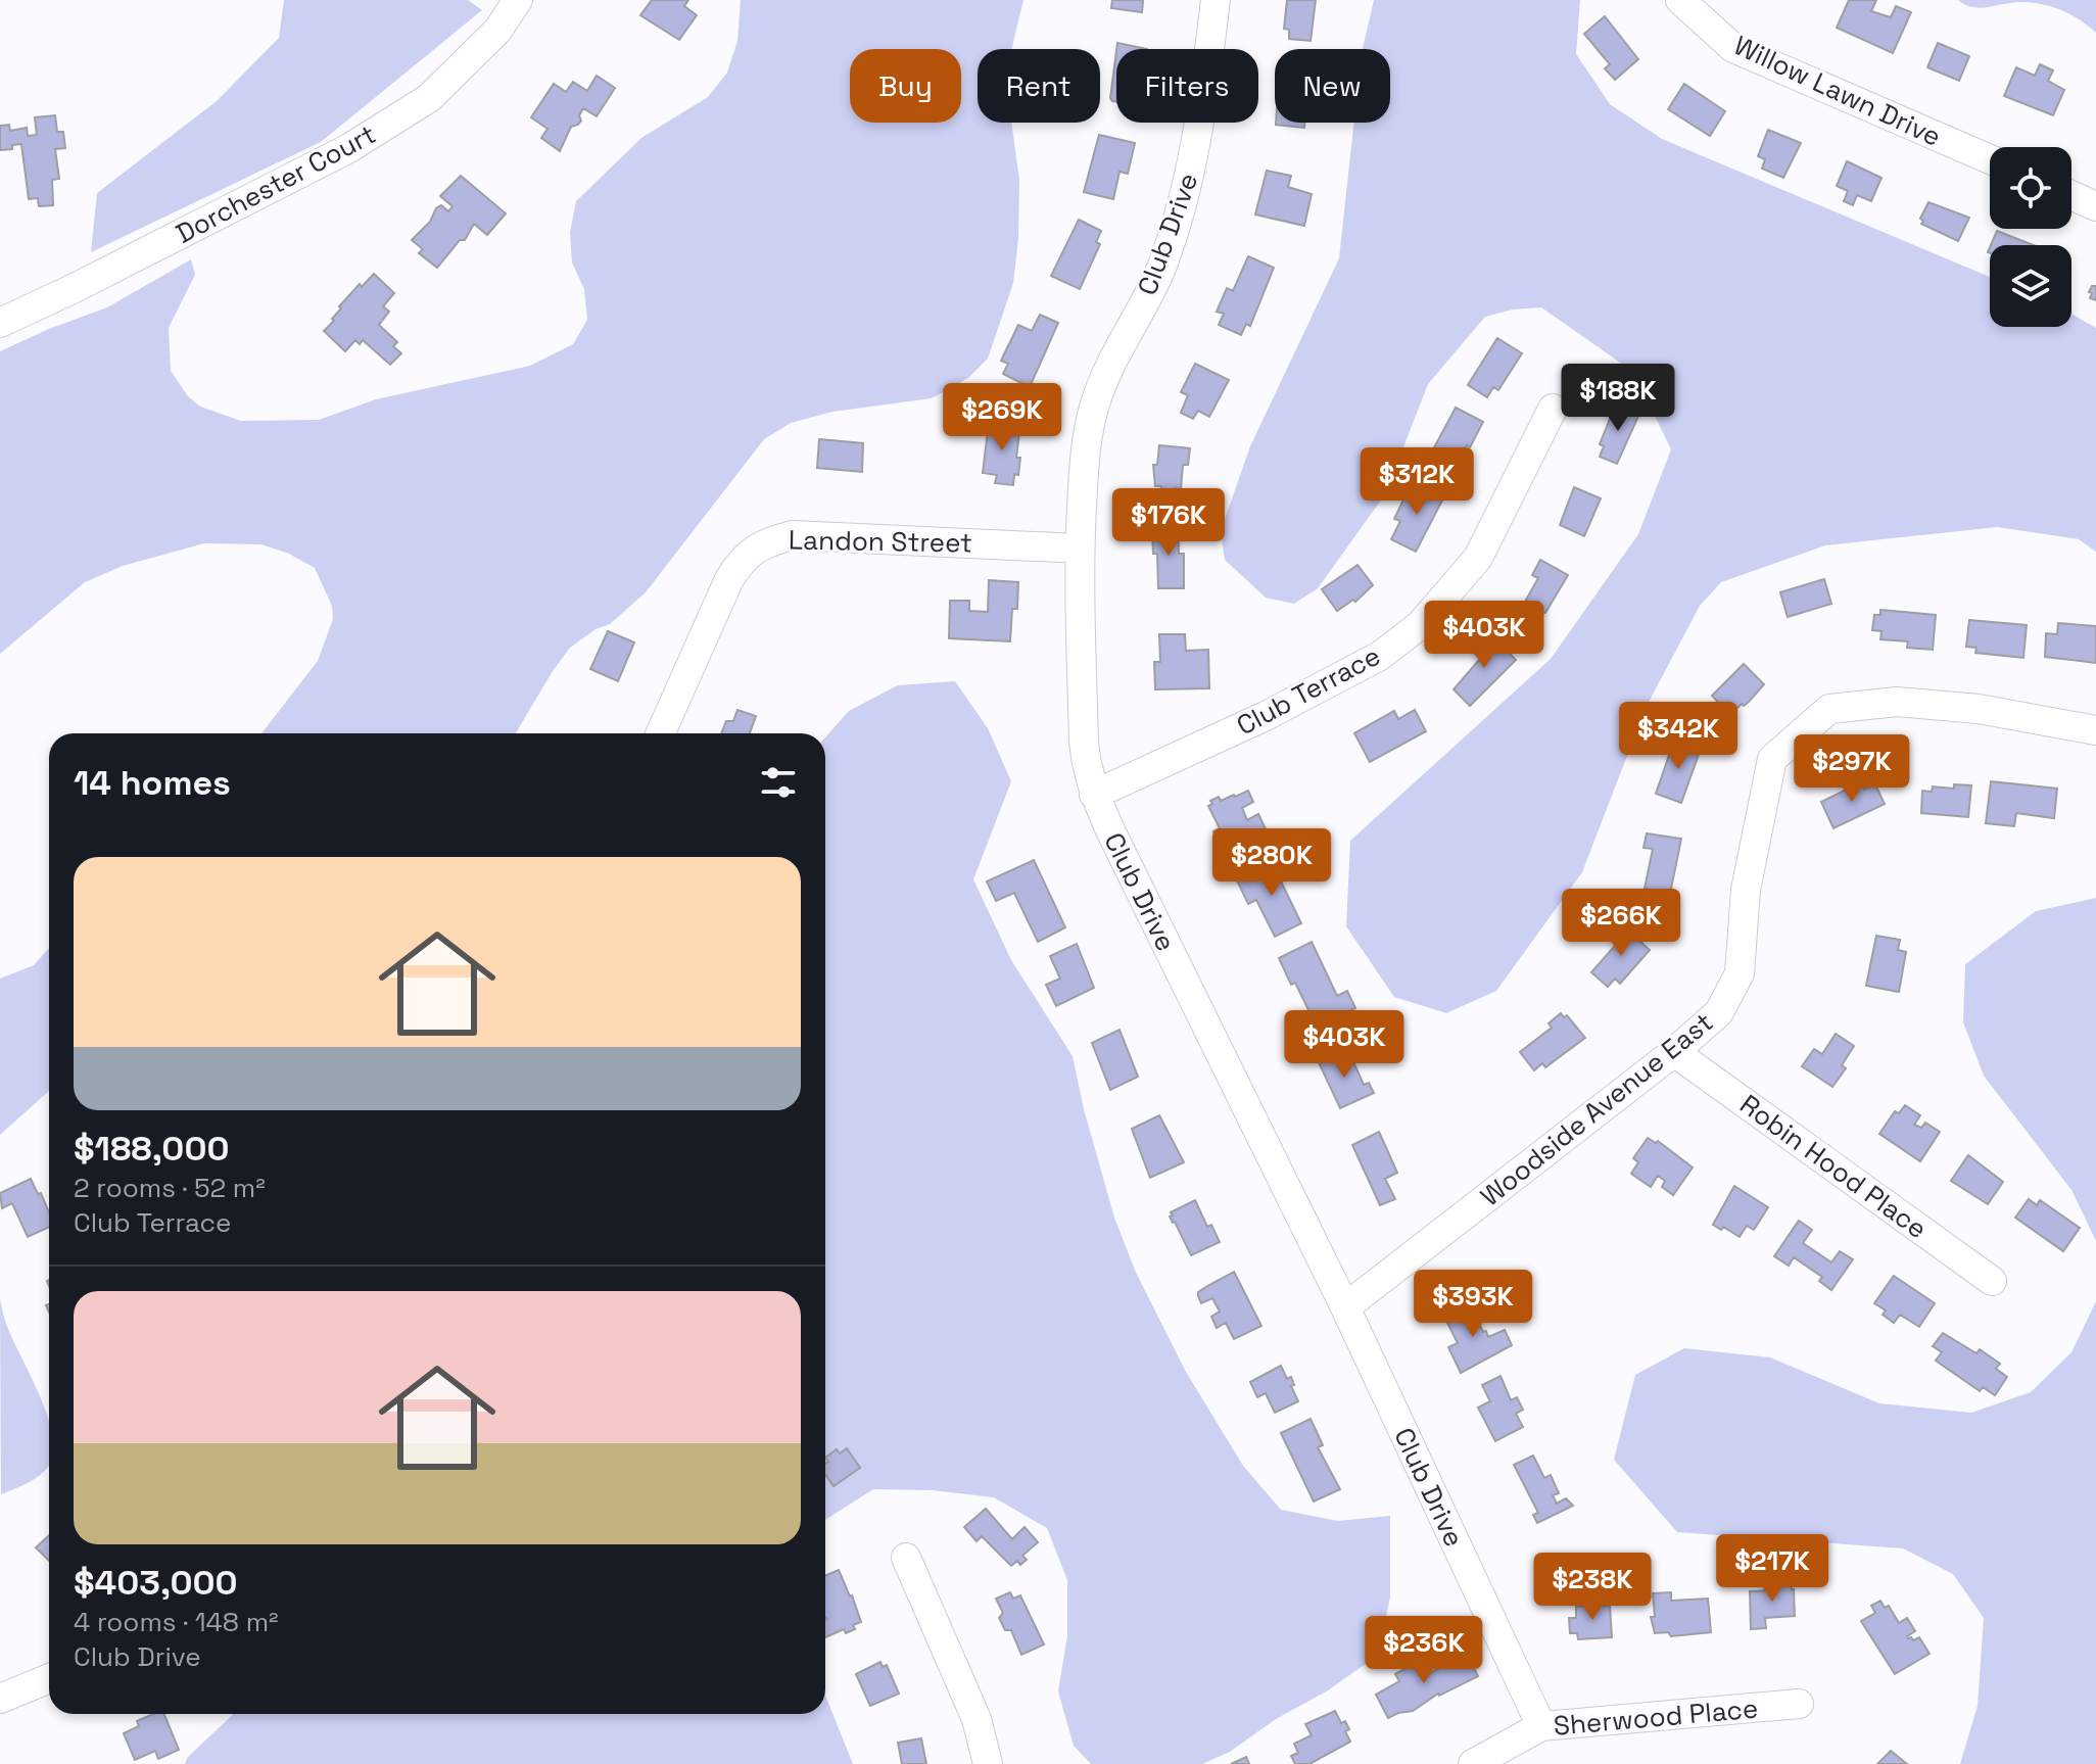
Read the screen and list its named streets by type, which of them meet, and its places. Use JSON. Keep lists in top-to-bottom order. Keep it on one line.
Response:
{"streets":{"street":["Willow Lawn Drive","Dorchester Court","Club Drive","Landon Street","Club Terrace","Woodside Avenue East","Robin Hood Place","Sherwood Place"]},"crossings":[["Club Drive","Landon Street"],["Club Drive","Club Terrace"],["Club Drive","Woodside Avenue East"],["Club Drive","Sherwood Place"],["Woodside Avenue East","Robin Hood Place"]],"page":{"chip":["Buy","Rent","Filters","New"],"price":["$188K","$269K","$312K","$176K","$403K","$342K","$297K","$280K","$266K","$403K","$393K","$217K","$238K","$236K"],"heading":"14 homes","list":[{"name":"$188,000","note":"2 rooms · 52 m² · Club Terrace"},{"name":"$403,000","note":"4 rooms · 148 m² · Club Drive"}]}}
